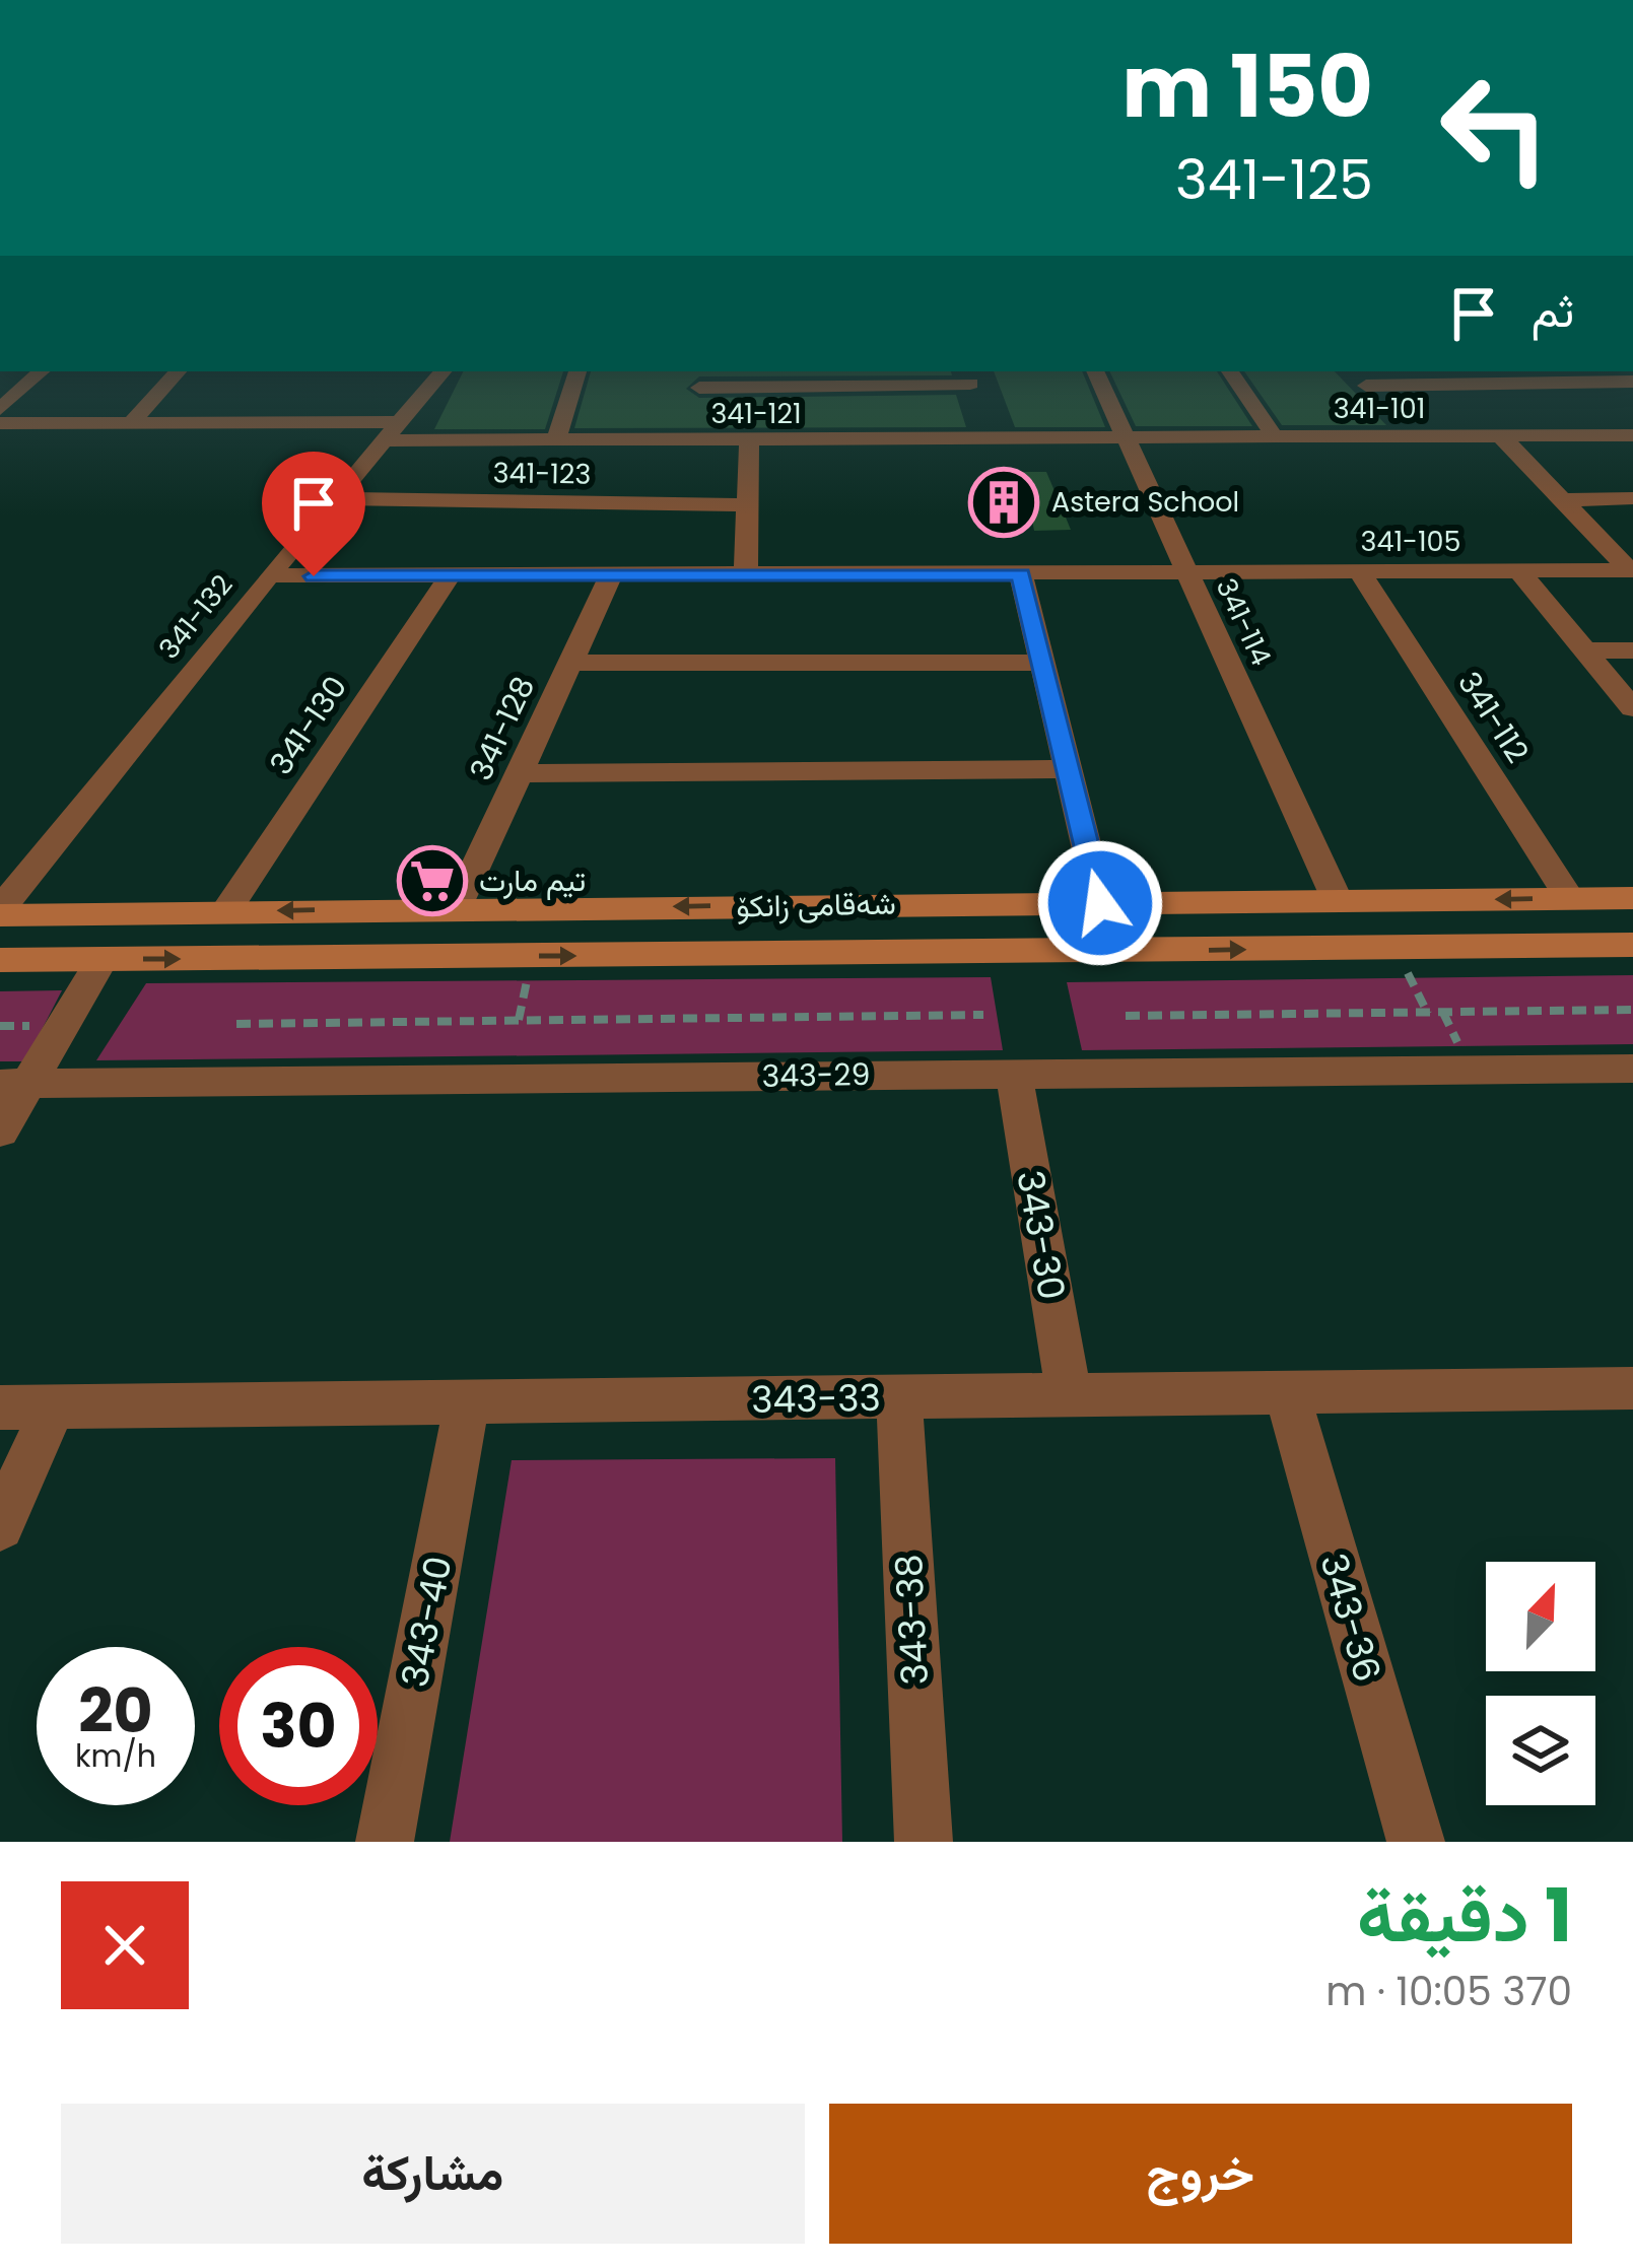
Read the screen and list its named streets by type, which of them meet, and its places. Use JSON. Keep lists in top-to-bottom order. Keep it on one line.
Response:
{"streets":{"main road":["شەقامی زانکۆ"],"street":["341-101","341-121","341-123","341-105","341-132","341-114","341-112","341-130","341-128","343-29","343-30","343-33","343-36","343-38","343-40"]},"crossings":[["341-101","341-121"],["341-101","341-114"],["341-121","341-132"],["341-121","341-114"],["341-123","341-132"],["341-105","341-132"],["341-105","341-114"],["341-105","341-112"],["341-105","341-130"],["341-105","341-128"],["341-132","شەقامی زانکۆ"],["341-114","شەقامی زانکۆ"],["341-112","شەقامی زانکۆ"],["341-130","شەقامی زانکۆ"],["341-128","شەقامی زانکۆ"],["343-29","343-30"],["343-30","343-33"],["343-33","343-36"],["343-33","343-38"],["343-33","343-40"]],"places":{"building":["Astera School"],"supermarket":["تیم مارت"]},"north":"top right","page":{"turn":["150 m","341-125"],"then":"ثم","speed":"20 km/h","limit":"30","heading":["1 دقيقة","370 m · 10:05"],"buttons":["خروج","مشاركة"]}}
